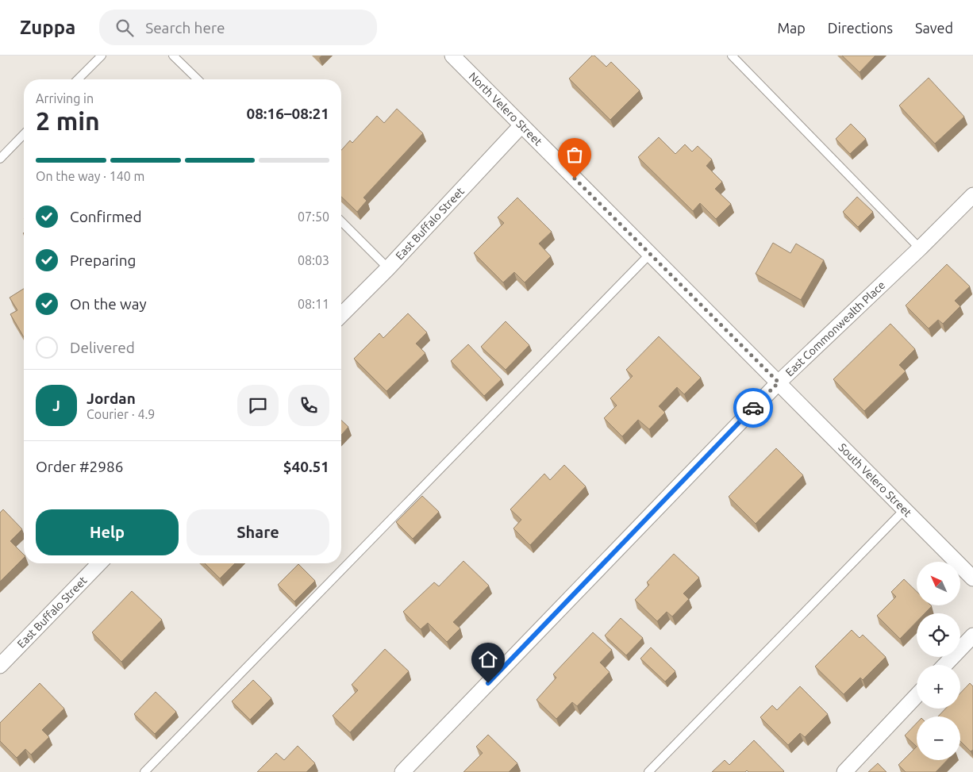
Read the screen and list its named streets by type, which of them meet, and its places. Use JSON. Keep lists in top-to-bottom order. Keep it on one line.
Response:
{"streets":{"street":["North Velero Street","East Buffalo Street","East Commonwealth Place","South Velero Street"]},"crossings":[["North Velero Street","East Buffalo Street"],["North Velero Street","East Commonwealth Place"],["North Velero Street","South Velero Street"],["East Commonwealth Place","South Velero Street"]],"north":"top left","page":{"header":"Zuppa","search":"Search here","nav":["Map","Directions","Saved"],"heading":["2 min","Arriving in","08:16–08:21"],"panel":["Jordan","Courier · 4.9","Order #2986","$40.51"],"bar":"On the way · 140 m","list":[["Confirmed","07:50"],["Preparing","08:03"],["On the way","08:11"],"Delivered"],"round":"J","buttons":["Help","Share"],"map_buttons":["+","−"]}}
